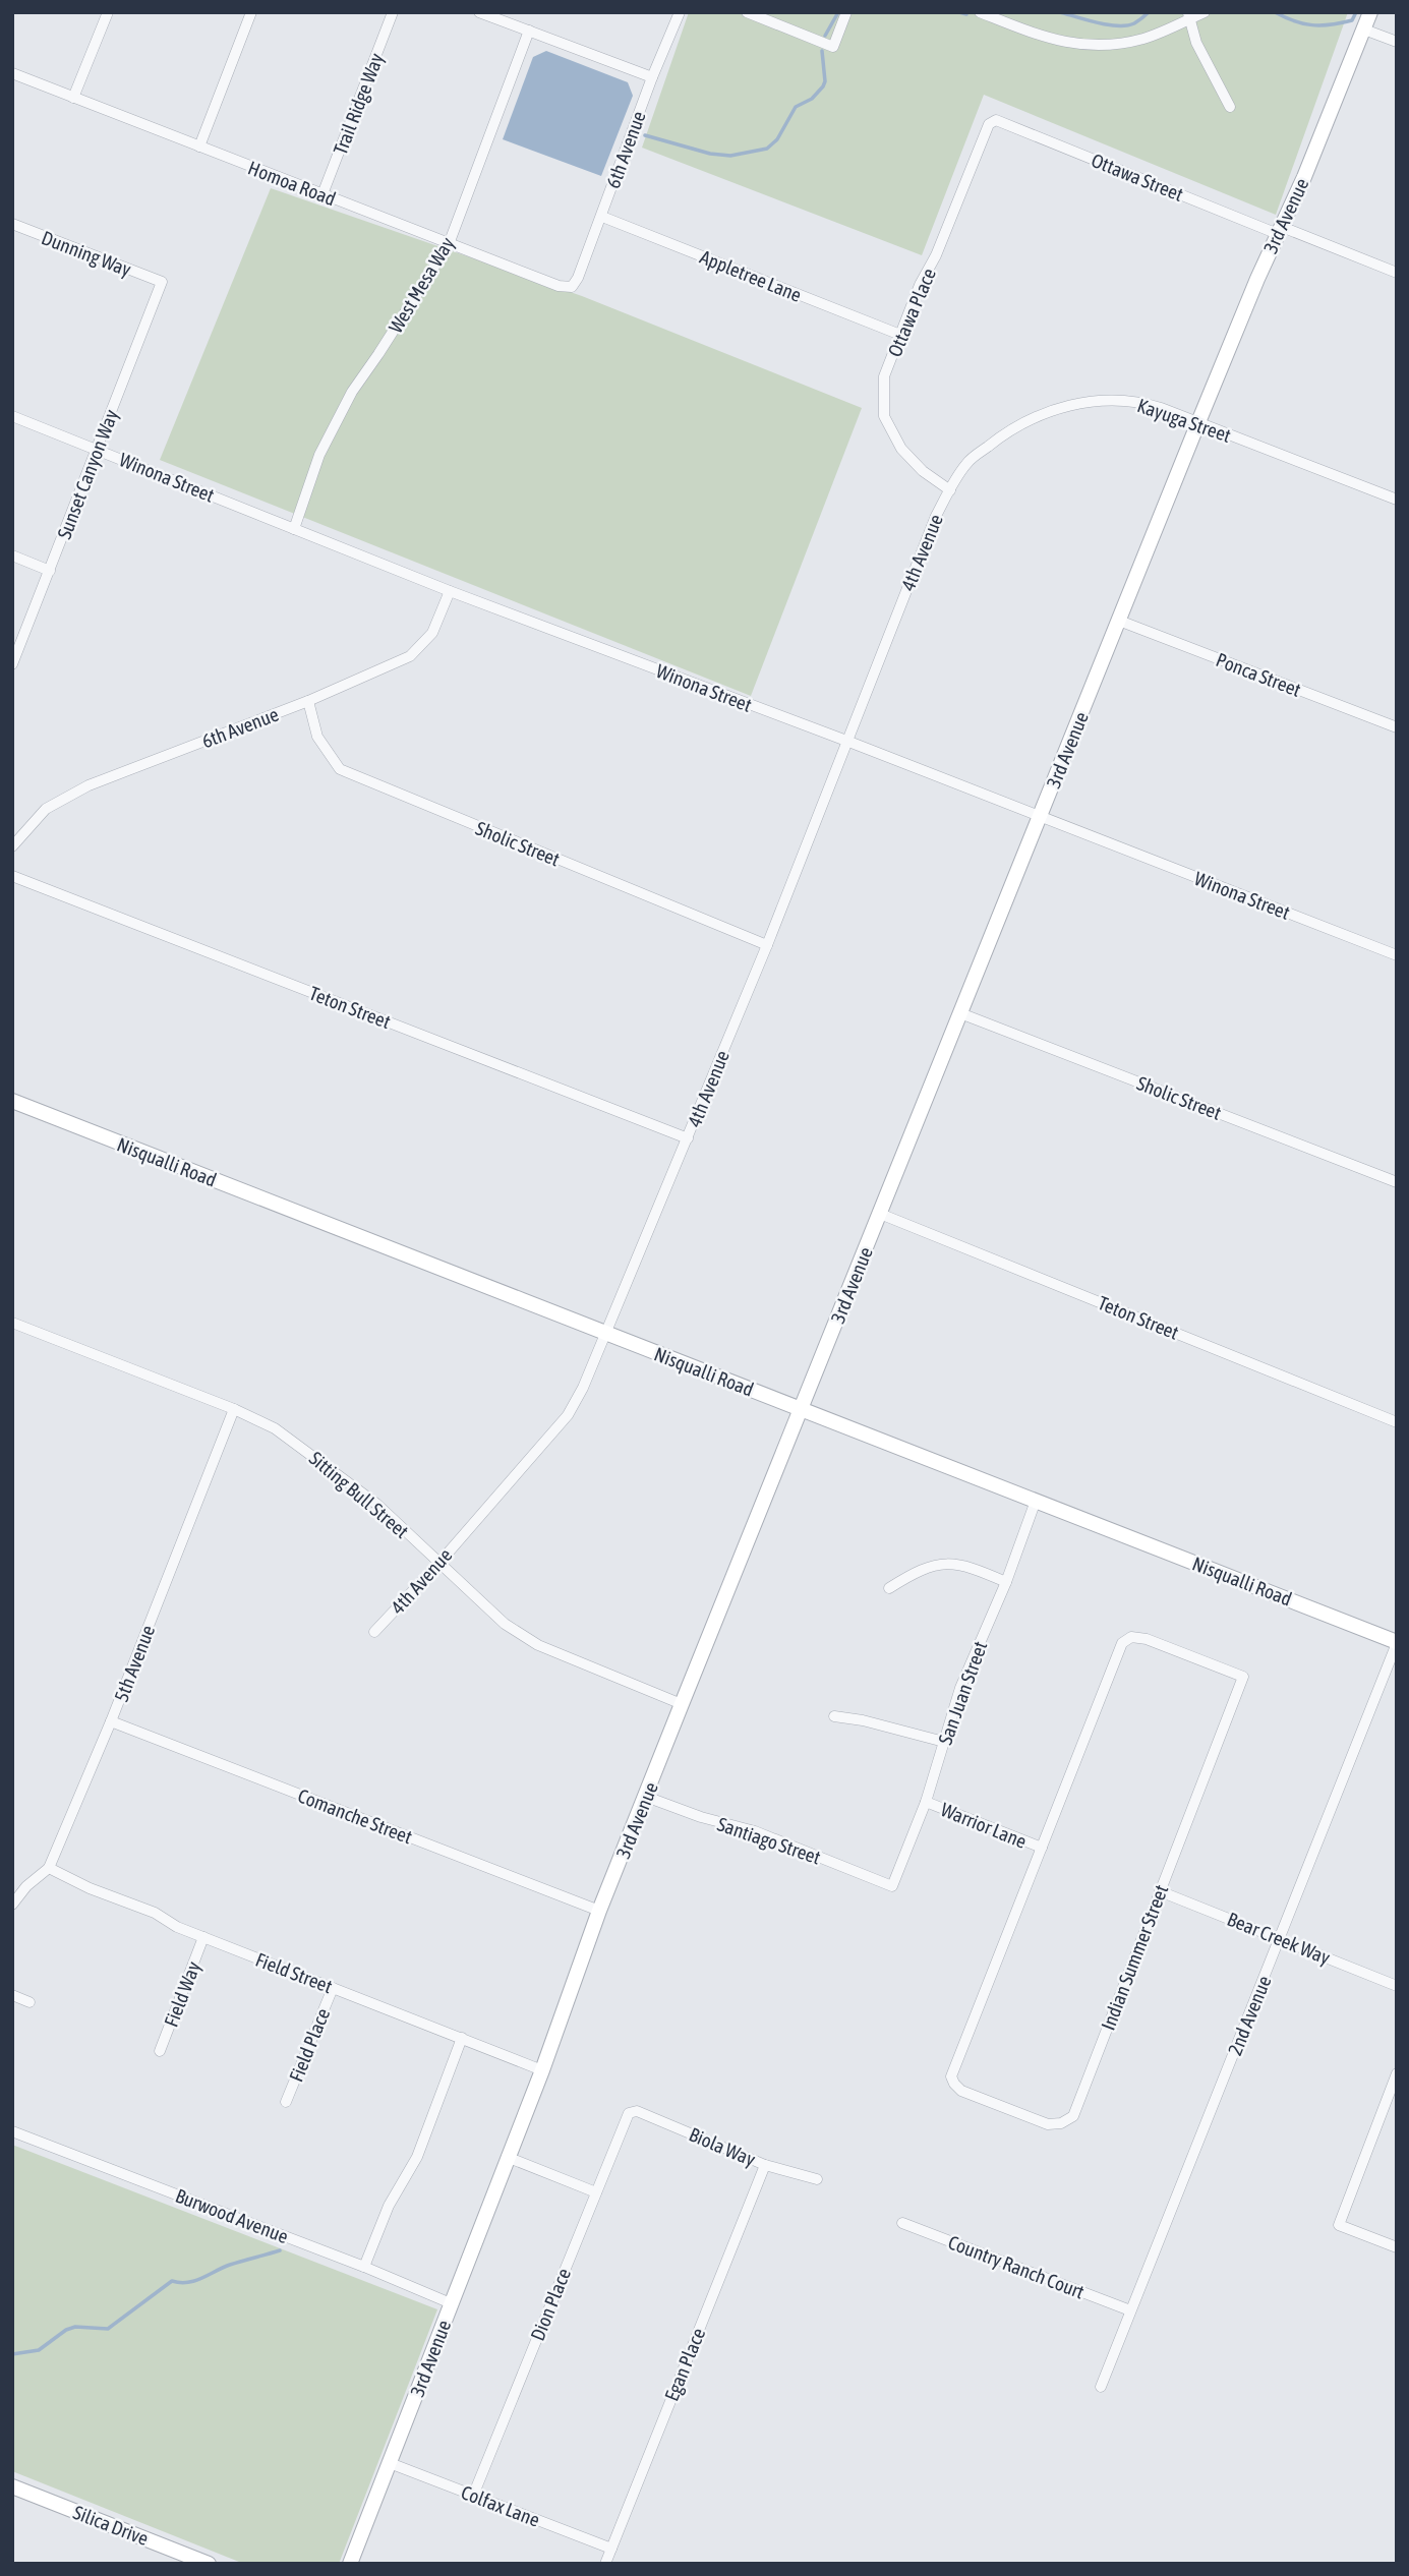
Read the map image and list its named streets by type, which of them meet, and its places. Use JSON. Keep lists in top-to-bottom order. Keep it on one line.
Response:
{"streets":{"street":["Trail Ridge Way","6th Avenue","Ottawa Street","Homoa Road","3rd Avenue","Dunning Way","Appletree Lane","West Mesa Way","Ottawa Place","Kayuga Street","Sunset Canyon Way","Winona Street","4th Avenue","Ponca Street","Sholic Street","Teton Street","Nisqualli Road","Sitting Bull Street","5th Avenue","San Juan Street","Comanche Street","Warrior Lane","Santiago Street","Bear Creek Way","Indian Summer Street","Field Street","Field Way","2nd Avenue","Field Place","Biola Way","Burwood Avenue","Country Ranch Court","Dion Place","Egan Place","Colfax Lane","Silica Drive"]},"crossings":[["Trail Ridge Way","Homoa Road"],["6th Avenue","Homoa Road"],["6th Avenue","Appletree Lane"],["6th Avenue","Winona Street"],["6th Avenue","Sholic Street"],["Ottawa Street","3rd Avenue"],["Ottawa Street","Ottawa Place"],["Homoa Road","West Mesa Way"],["3rd Avenue","Kayuga Street"],["3rd Avenue","Winona Street"],["3rd Avenue","Ponca Street"],["3rd Avenue","Sholic Street"],["3rd Avenue","Teton Street"],["3rd Avenue","Nisqualli Road"],["3rd Avenue","Sitting Bull Street"],["3rd Avenue","Comanche Street"],["3rd Avenue","Santiago Street"],["3rd Avenue","Field Street"],["3rd Avenue","Burwood Avenue"],["3rd Avenue","Colfax Lane"],["Dunning Way","Sunset Canyon Way"],["Appletree Lane","Ottawa Place"],["West Mesa Way","Winona Street"],["Ottawa Place","Kayuga Street"],["Ottawa Place","4th Avenue"],["Kayuga Street","4th Avenue"],["Sunset Canyon Way","Winona Street"],["Winona Street","4th Avenue"],["4th Avenue","Sholic Street"],["4th Avenue","Teton Street"],["4th Avenue","Nisqualli Road"],["4th Avenue","Sitting Bull Street"],["Nisqualli Road","San Juan Street"],["Nisqualli Road","2nd Avenue"],["Sitting Bull Street","5th Avenue"],["5th Avenue","Comanche Street"],["5th Avenue","Field Street"],["San Juan Street","Warrior Lane"],["San Juan Street","Santiago Street"],["Warrior Lane","Indian Summer Street"],["Bear Creek Way","Indian Summer Street"],["Bear Creek Way","2nd Avenue"],["Field Street","Field Way"],["Field Street","Field Place"],["2nd Avenue","Country Ranch Court"],["Biola Way","Dion Place"],["Biola Way","Egan Place"],["Dion Place","Colfax Lane"],["Egan Place","Colfax Lane"]]}
